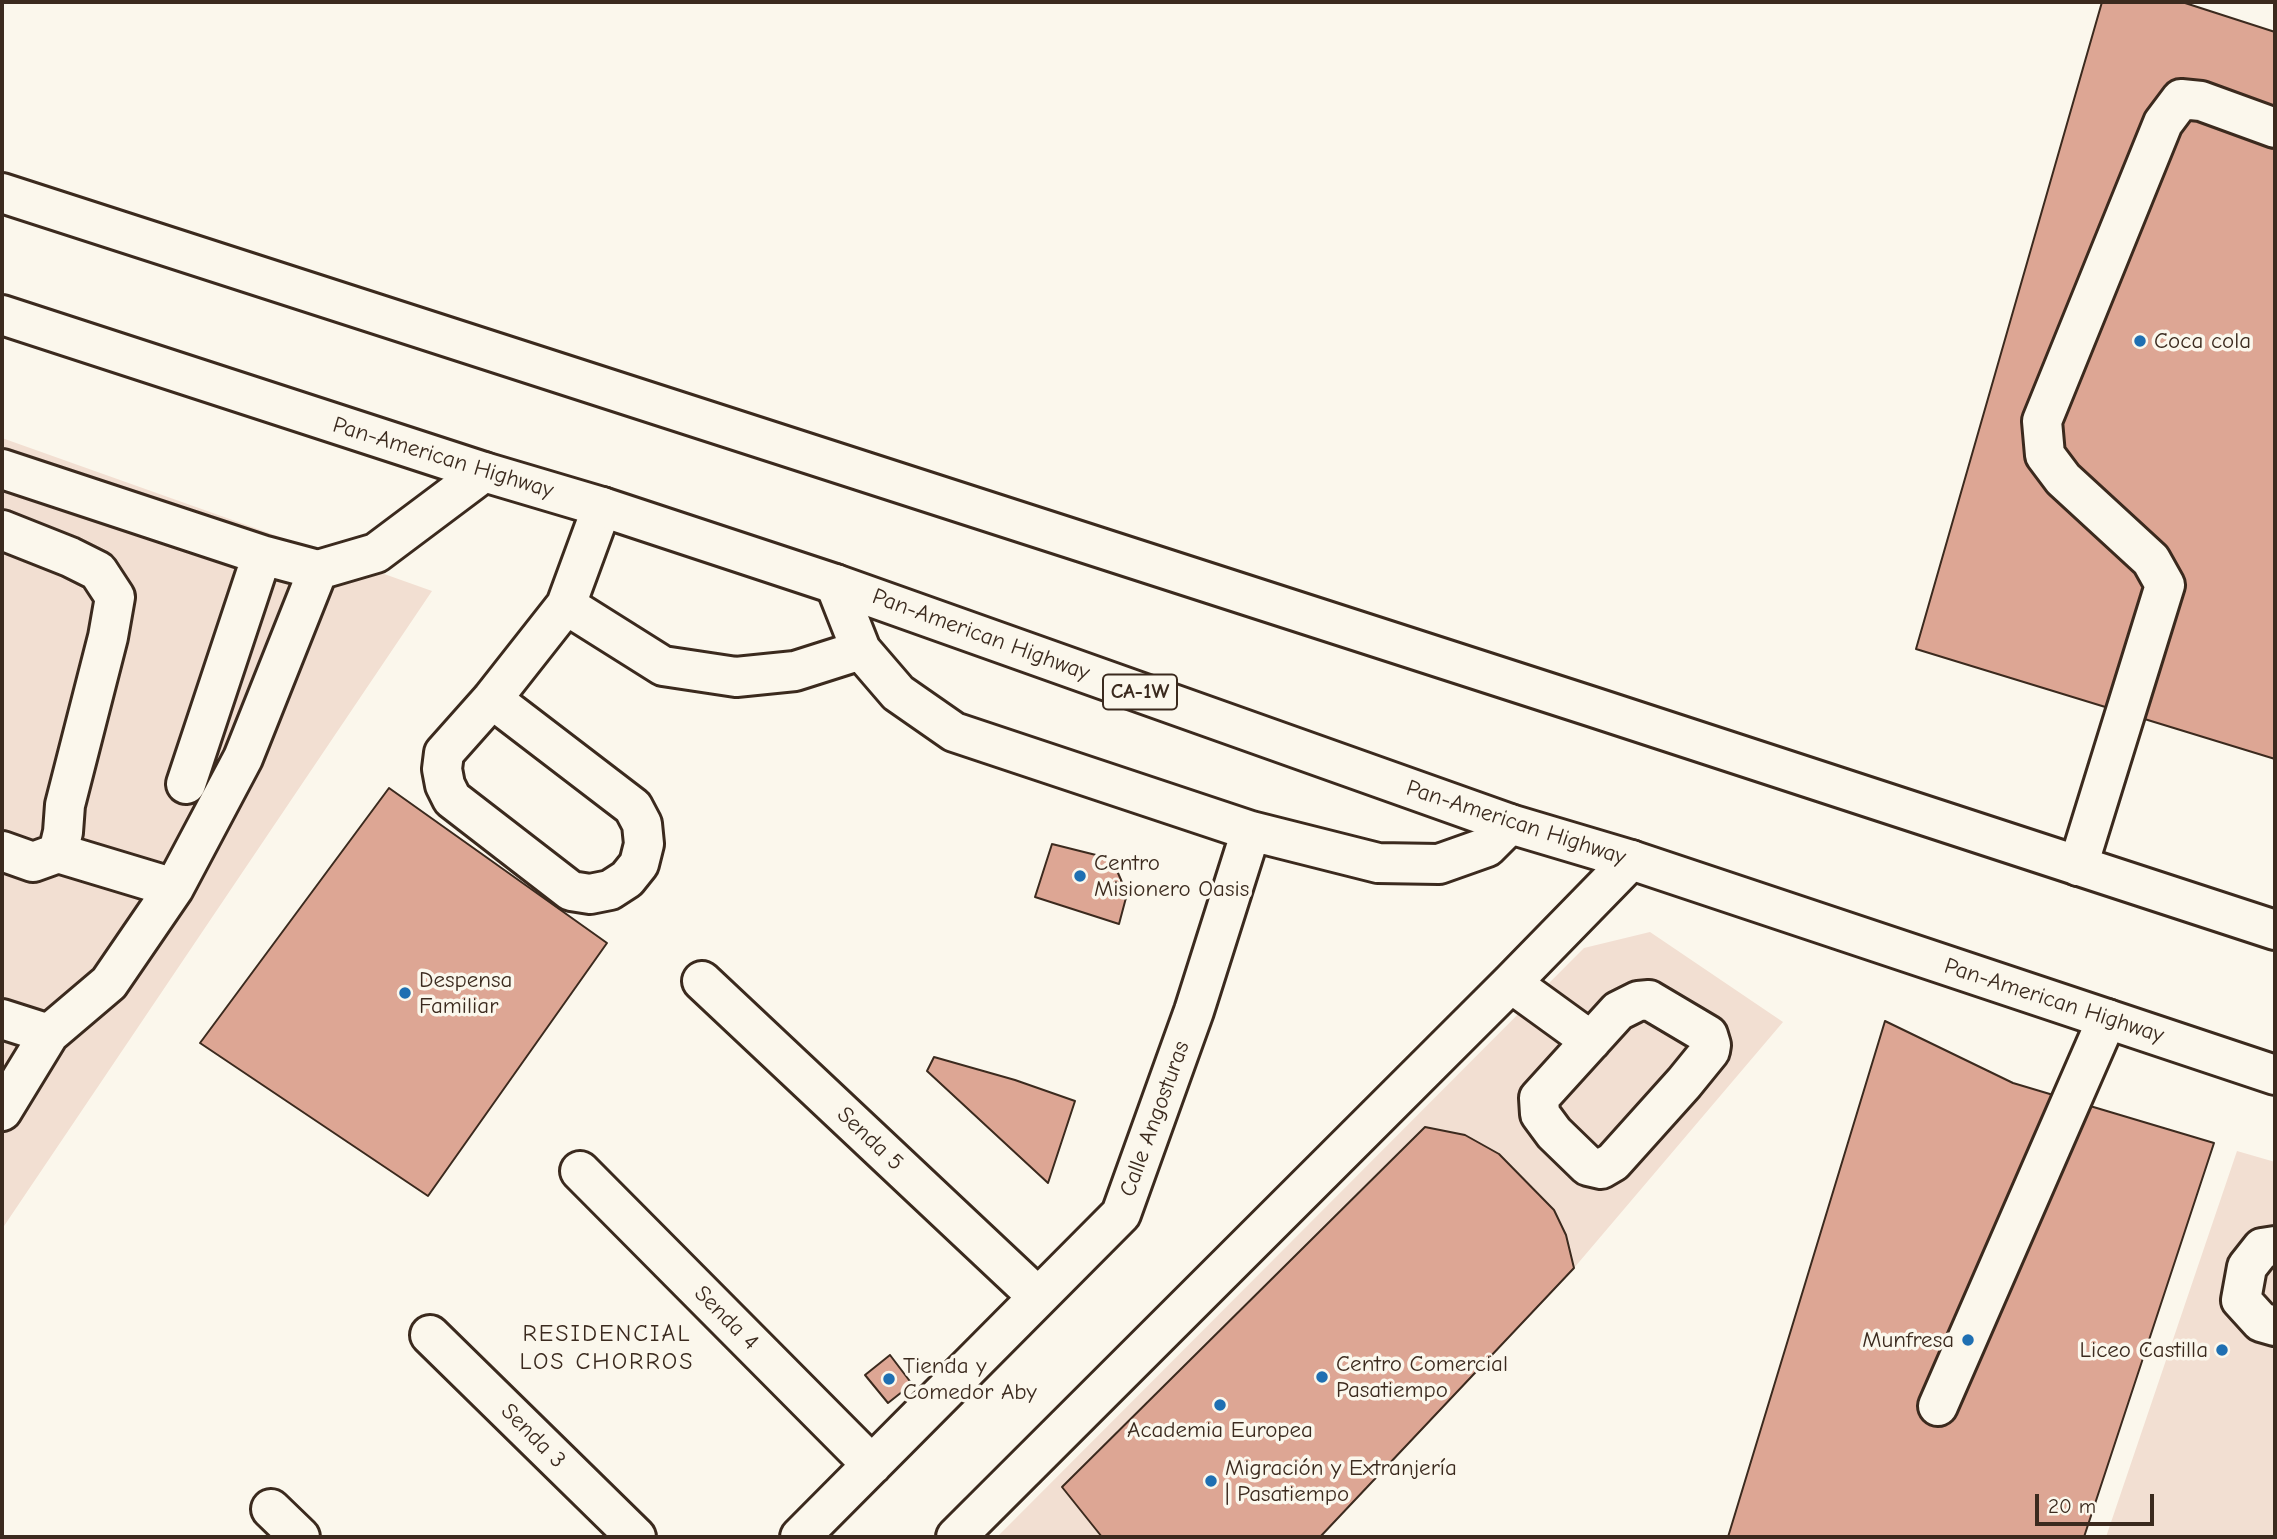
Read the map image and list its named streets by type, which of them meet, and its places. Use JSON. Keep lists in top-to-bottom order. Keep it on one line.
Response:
{"streets":{"main road":["Pan-American Highway","CA-1W","Calle Angosturas","Senda 5","Senda 4","Senda 3"]},"crossings":[["Calle Angosturas","Senda 5"],["Calle Angosturas","Senda 4"]],"districts":["RESIDENCIAL LOS CHORROS"],"places":["Coca cola","Centro Misionero Oasis","Despensa Familiar","Munfresa","Liceo Castilla","Centro Comercial Pasatiempo","Tienda y Comedor Aby","Academia Europea","Migración y Extranjería | Pasatiempo"],"scale_bar":"20 m"}
